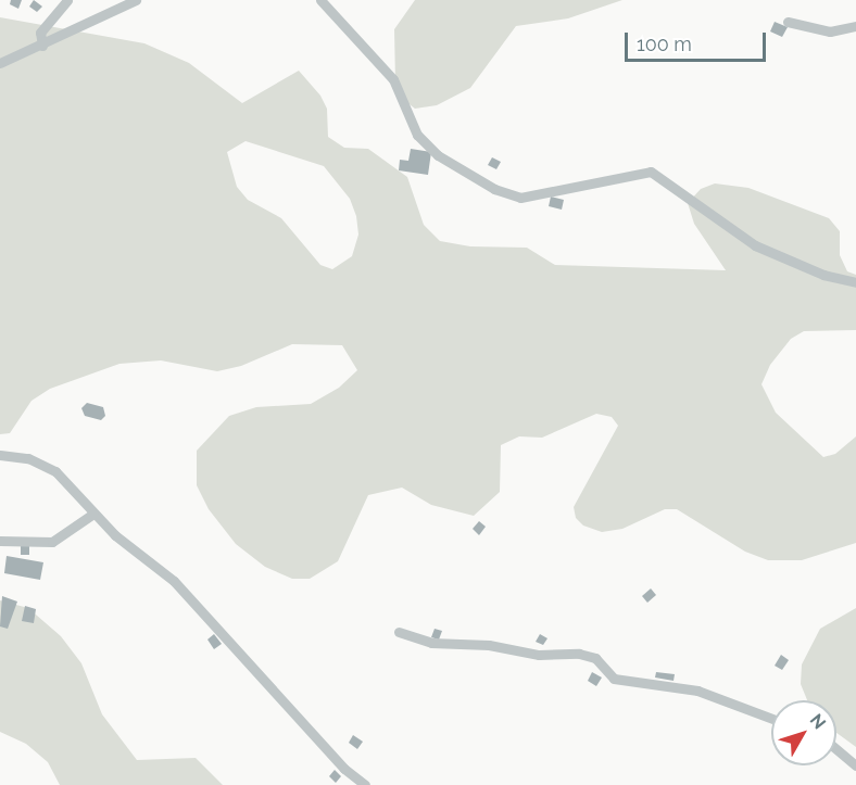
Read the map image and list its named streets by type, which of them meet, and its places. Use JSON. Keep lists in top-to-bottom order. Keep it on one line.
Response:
{"scale_bar":"100 m","north":"top right"}
